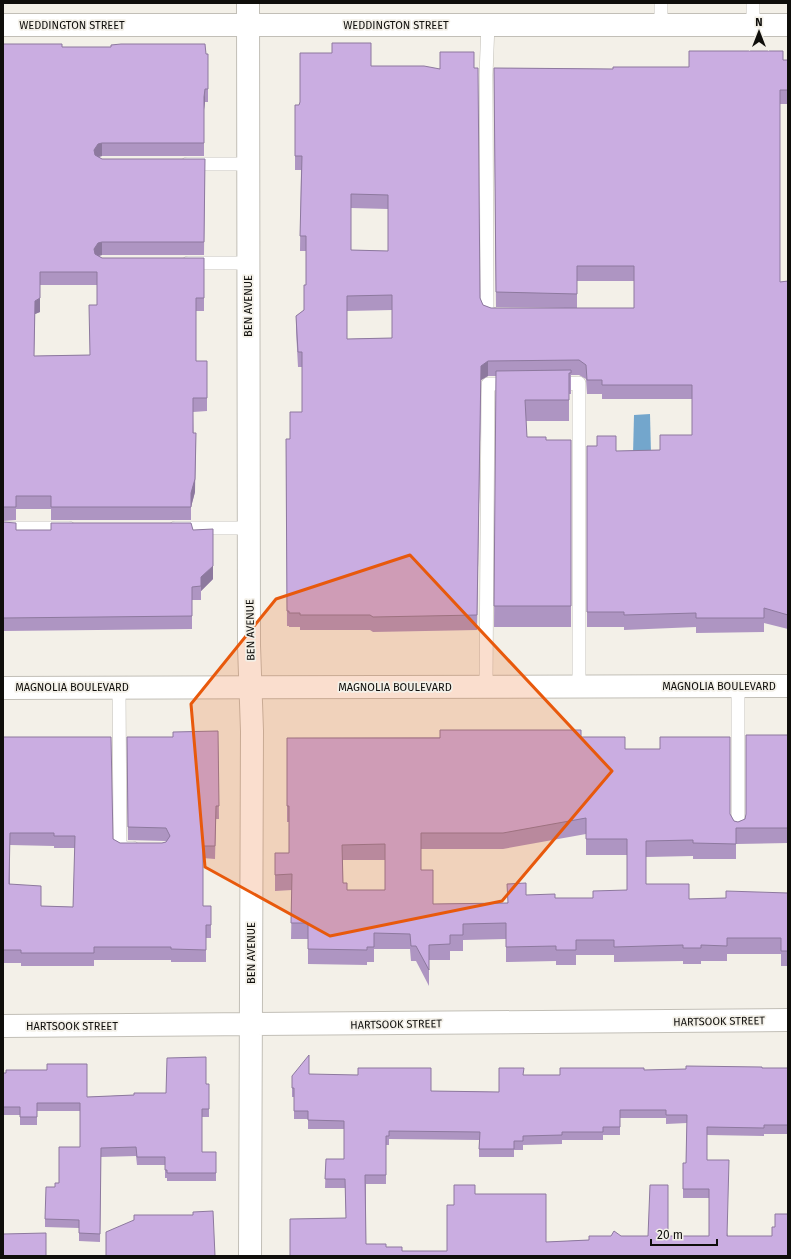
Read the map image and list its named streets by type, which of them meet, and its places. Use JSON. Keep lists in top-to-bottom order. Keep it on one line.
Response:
{"streets":{"street":["WEDDINGTON STREET","BEN AVENUE","MAGNOLIA BOULEVARD","HARTSOOK STREET"]},"crossings":[["WEDDINGTON STREET","BEN AVENUE"],["BEN AVENUE","MAGNOLIA BOULEVARD"],["BEN AVENUE","HARTSOOK STREET"]],"scale_bar":"20 m","north":"top"}
